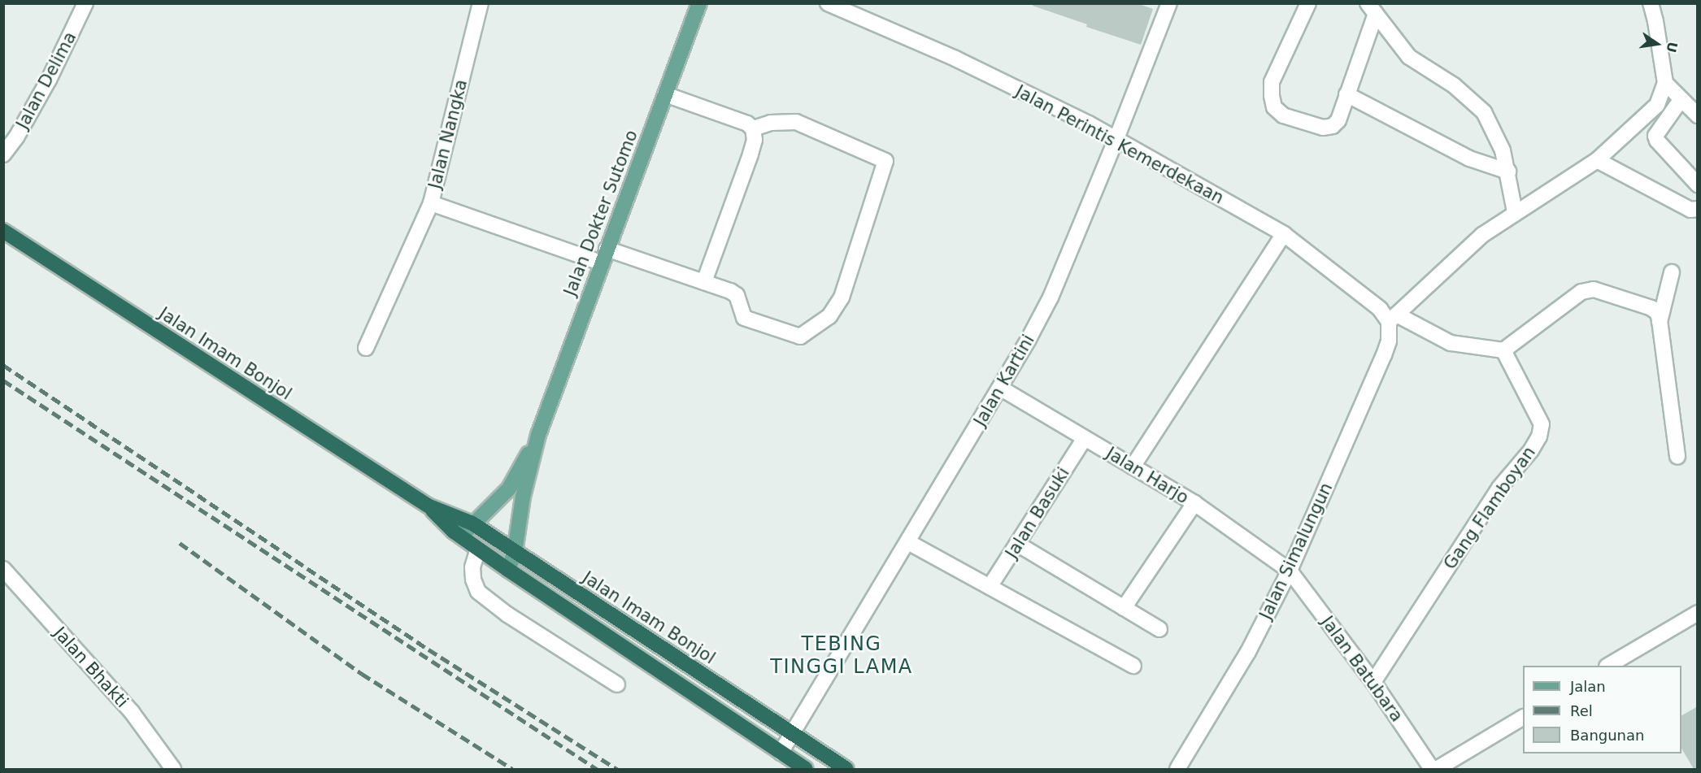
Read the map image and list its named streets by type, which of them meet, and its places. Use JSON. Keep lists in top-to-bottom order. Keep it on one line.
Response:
{"streets":{"highway":["Jalan Imam Bonjol"],"main road":["Jalan Dokter Sutomo"],"street":["Jalan Delima","Jalan Nangka","Jalan Perintis Kemerdekaan","Jalan Kartini","Jalan Harjo","Gang Flamboyan","Jalan Basuki","Jalan Simalungun","Jalan Bhakti","Jalan Batubara"]},"crossings":[["Jalan Nangka","Jalan Dokter Sutomo"],["Jalan Perintis Kemerdekaan","Jalan Kartini"],["Jalan Perintis Kemerdekaan","Jalan Simalungun"],["Jalan Dokter Sutomo","Jalan Imam Bonjol"],["Jalan Imam Bonjol","Jalan Kartini"],["Jalan Kartini","Jalan Harjo"],["Jalan Harjo","Jalan Basuki"],["Jalan Harjo","Jalan Simalungun"],["Jalan Harjo","Jalan Batubara"],["Gang Flamboyan","Jalan Batubara"],["Jalan Simalungun","Jalan Batubara"]],"districts":["TEBING TINGGI LAMA"],"legend":["Jalan","Rel","Bangunan"],"north":"right"}
